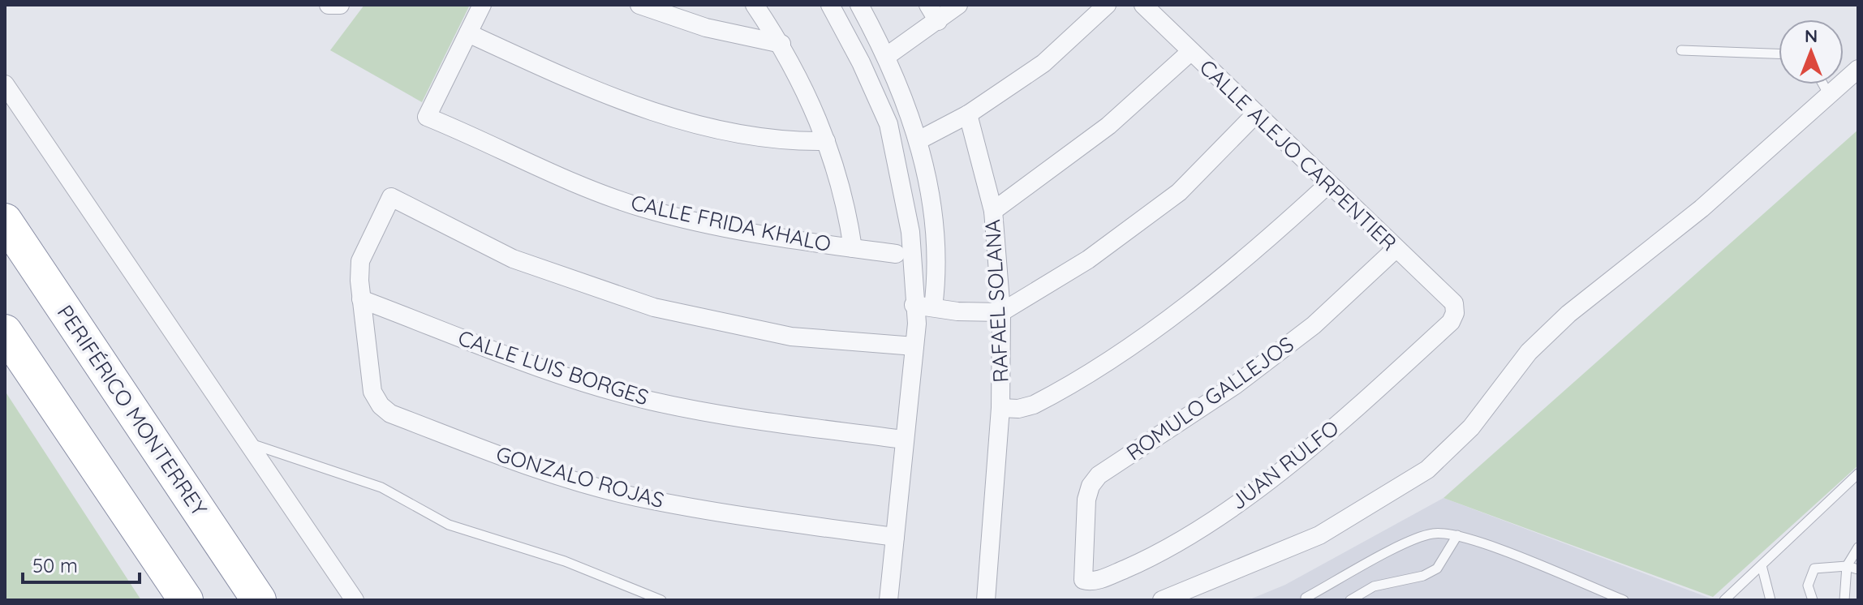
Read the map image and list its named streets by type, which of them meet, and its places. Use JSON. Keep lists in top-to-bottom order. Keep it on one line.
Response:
{"streets":{"highway":["PERIFÉRICO MONTERREY"],"street":["CALLE ALEJO CARPENTIER","CALLE FRIDA KHALO","RAFAEL SOLANA","CALLE LUIS BORGES","ROMULO GALLEJOS","JUAN RULFO","GONZALO ROJAS"]},"crossings":[["CALLE ALEJO CARPENTIER","ROMULO GALLEJOS"],["CALLE ALEJO CARPENTIER","JUAN RULFO"],["CALLE LUIS BORGES","GONZALO ROJAS"],["ROMULO GALLEJOS","JUAN RULFO"]],"scale_bar":"50 m","north":"top"}
